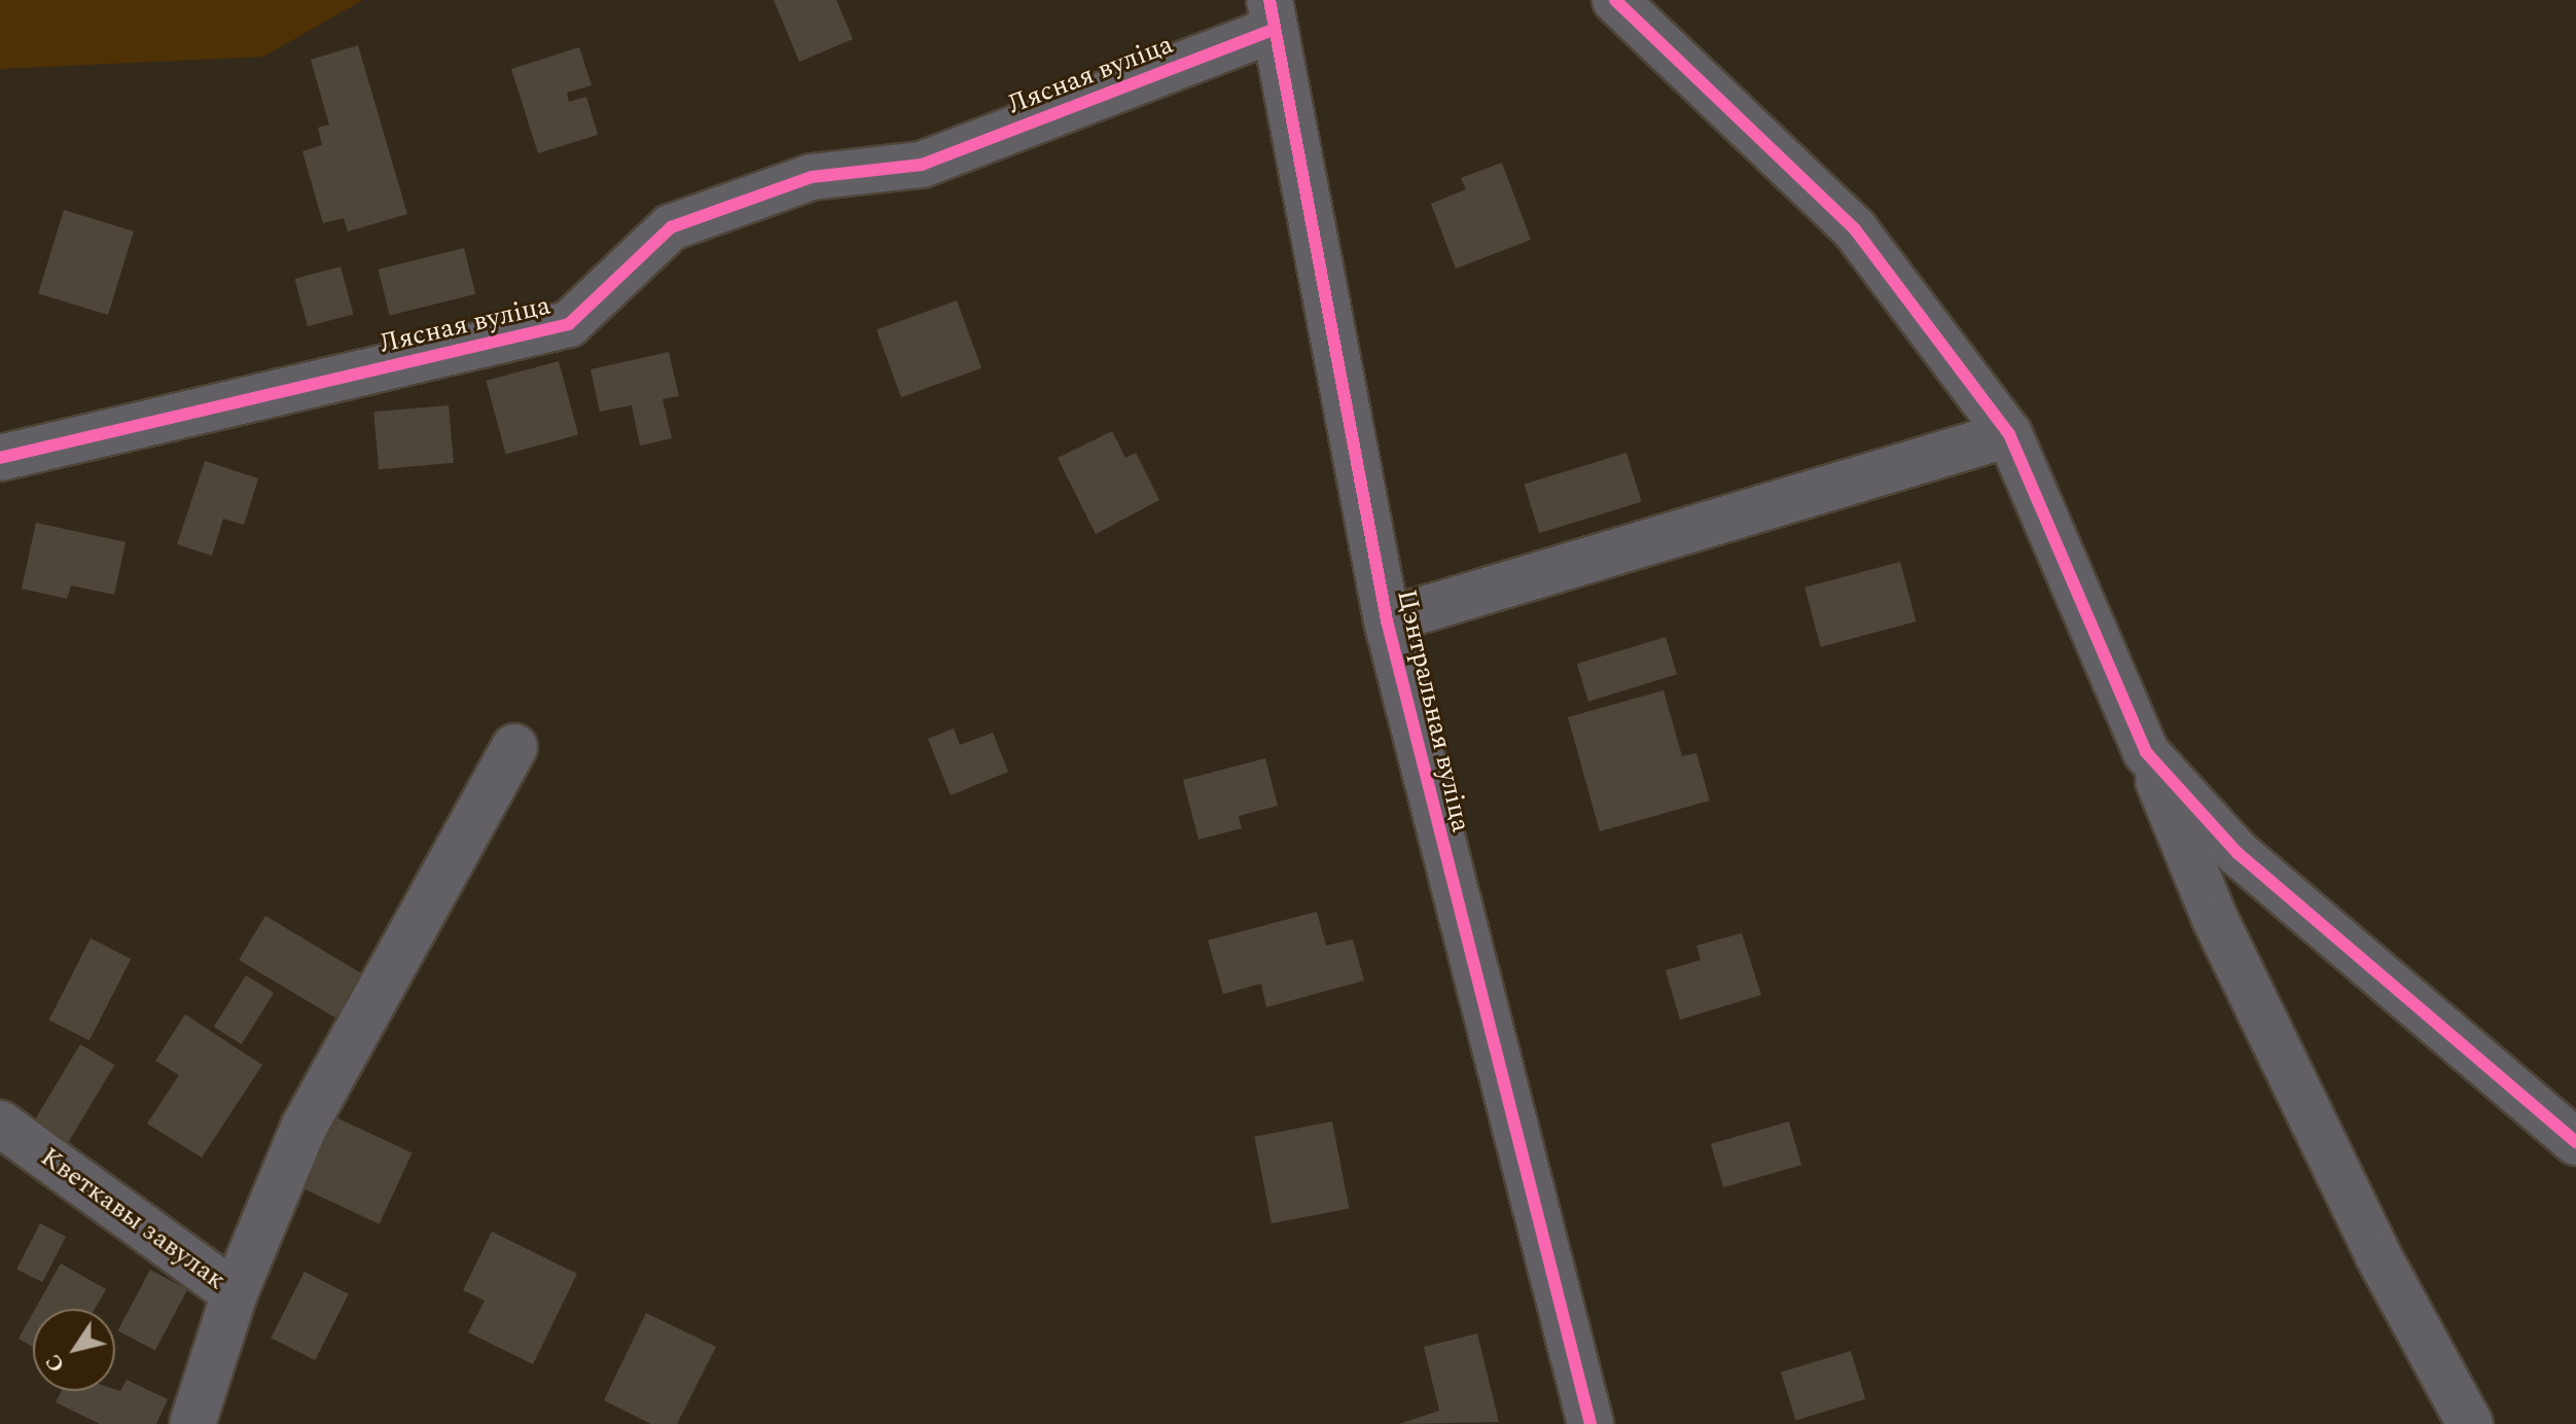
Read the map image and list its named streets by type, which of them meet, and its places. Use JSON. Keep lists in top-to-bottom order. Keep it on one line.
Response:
{"streets":{"street":["Лясная вуліца","Цэнтральная вуліца","Кветкавы завулак"]},"crossings":[["Лясная вуліца","Цэнтральная вуліца"]],"north":"bottom left"}
